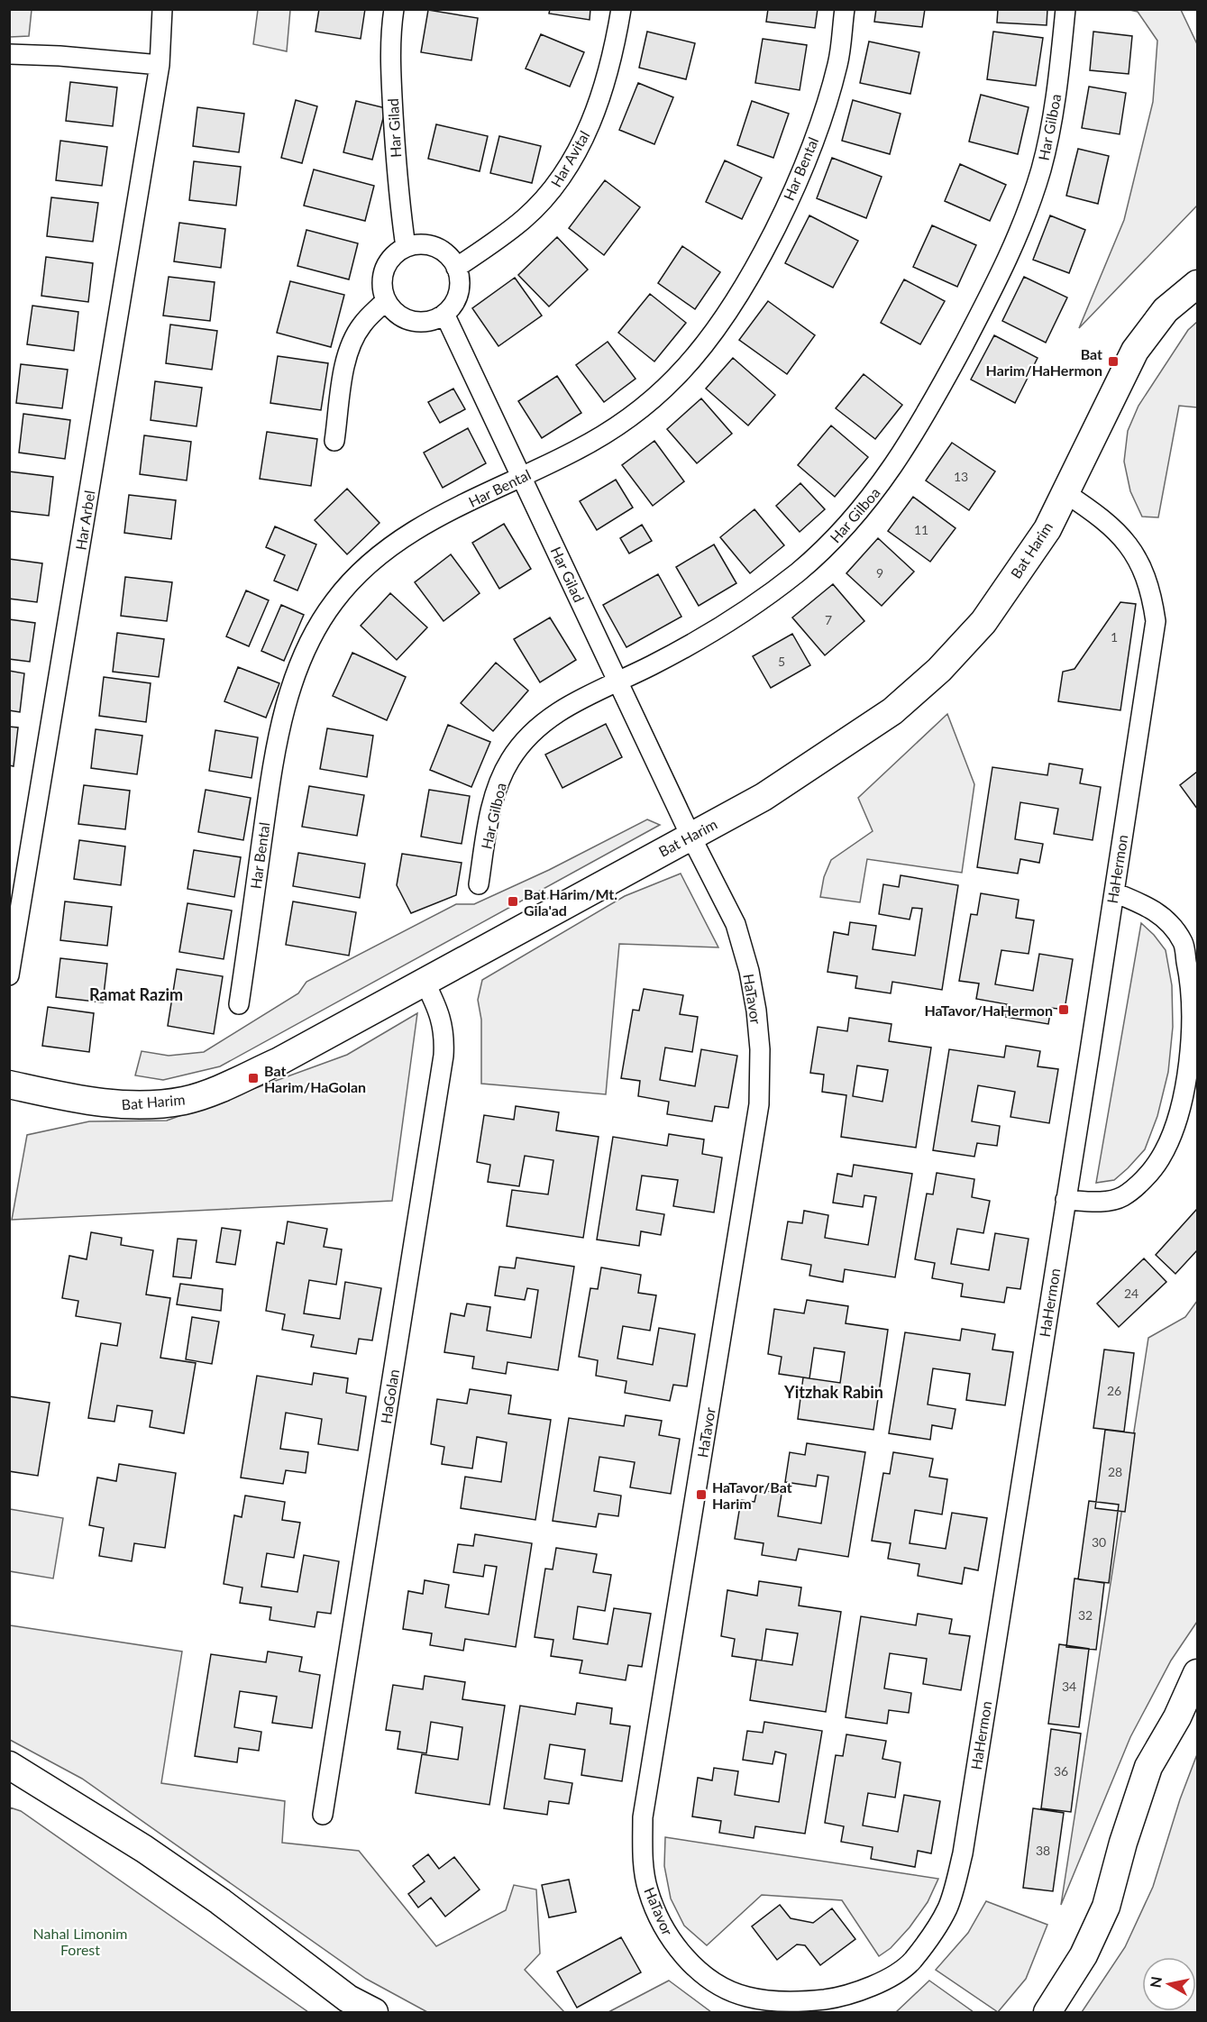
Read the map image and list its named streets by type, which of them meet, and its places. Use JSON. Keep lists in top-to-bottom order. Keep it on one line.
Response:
{"streets":{"street":["Har Gilboa","Har Gilad","Har Avital","Har Bental","Har Arbel","Bat Harim","HaHermon","HaTavor","HaGolan"]},"crossings":[["Har Gilboa","Har Gilad"],["Har Gilad","Har Avital"],["Har Gilad","Har Bental"],["Har Gilad","Bat Harim"],["Har Gilad","HaTavor"],["Bat Harim","HaHermon"],["Bat Harim","HaTavor"],["Bat Harim","HaGolan"],["HaHermon","HaTavor"]],"districts":["Ramat Razim","Yitzhak Rabin"],"parks":["Nahal Limonim Forest"],"places":{"transit":["Bat Harim/HaHermon","Bat Harim/Mt. Gila'ad","HaTavor/HaHermon","Bat Harim/HaGolan","HaTavor/Bat Harim"]},"house_numbers":["13","11","9","7","1","5","24","26","28","30","32","34","36","38"],"north":"left"}
